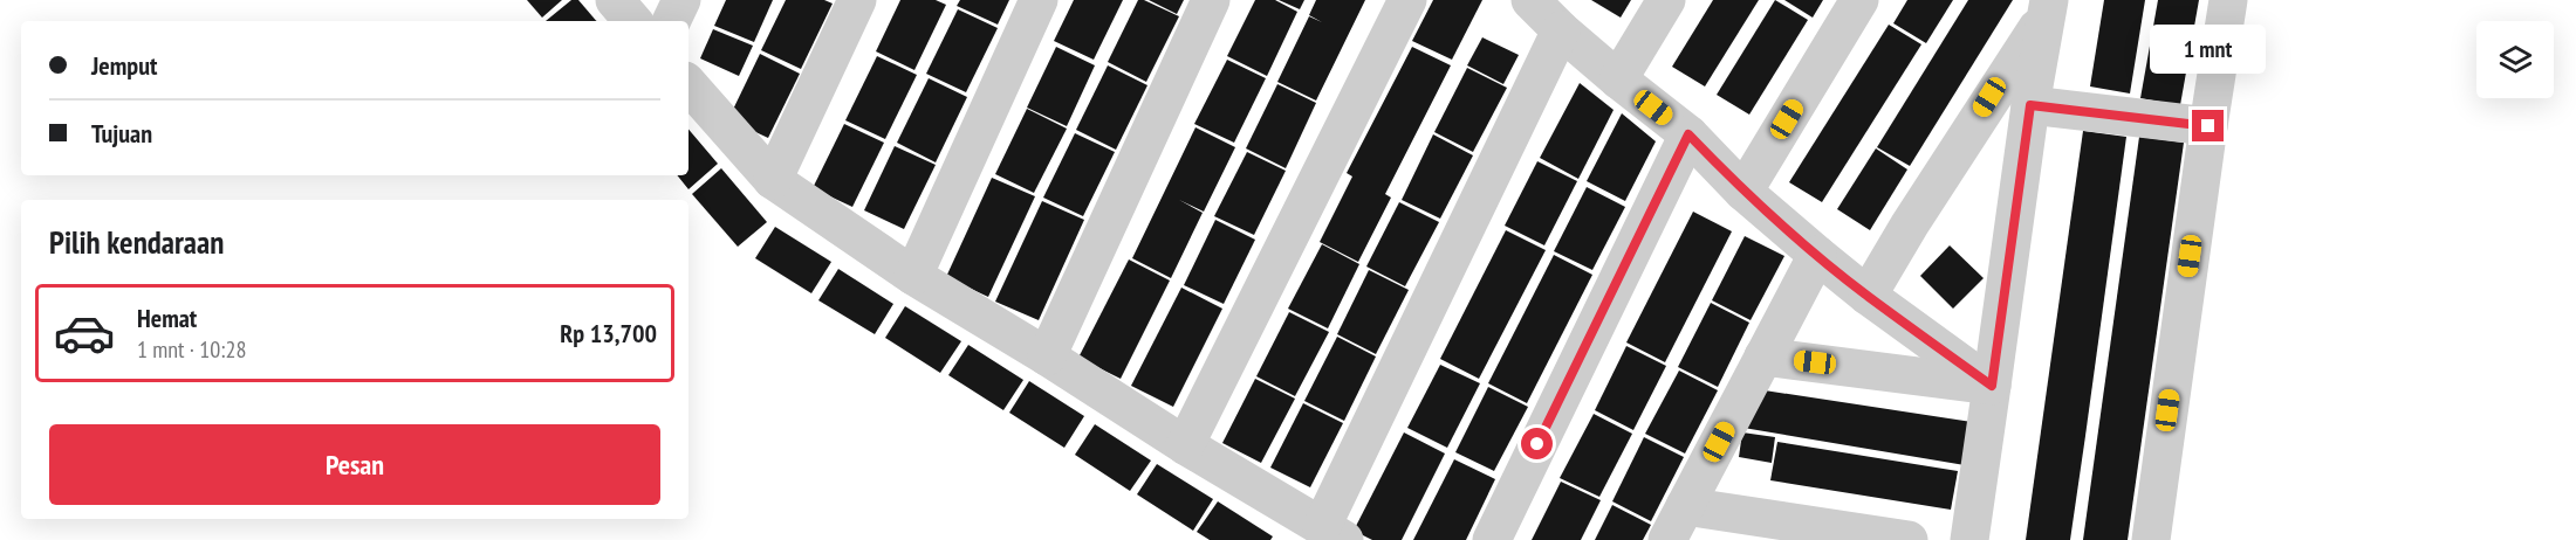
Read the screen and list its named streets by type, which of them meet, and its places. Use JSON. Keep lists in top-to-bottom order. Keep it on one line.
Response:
{"page":{"banner":["Jemput","Tujuan"],"bubble":"1 mnt","heading":"Pilih kendaraan","list":[{"name":"Hemat","note":"1 mnt · 10:28","value":"Rp 13,700"}],"buttons":"Pesan"}}
